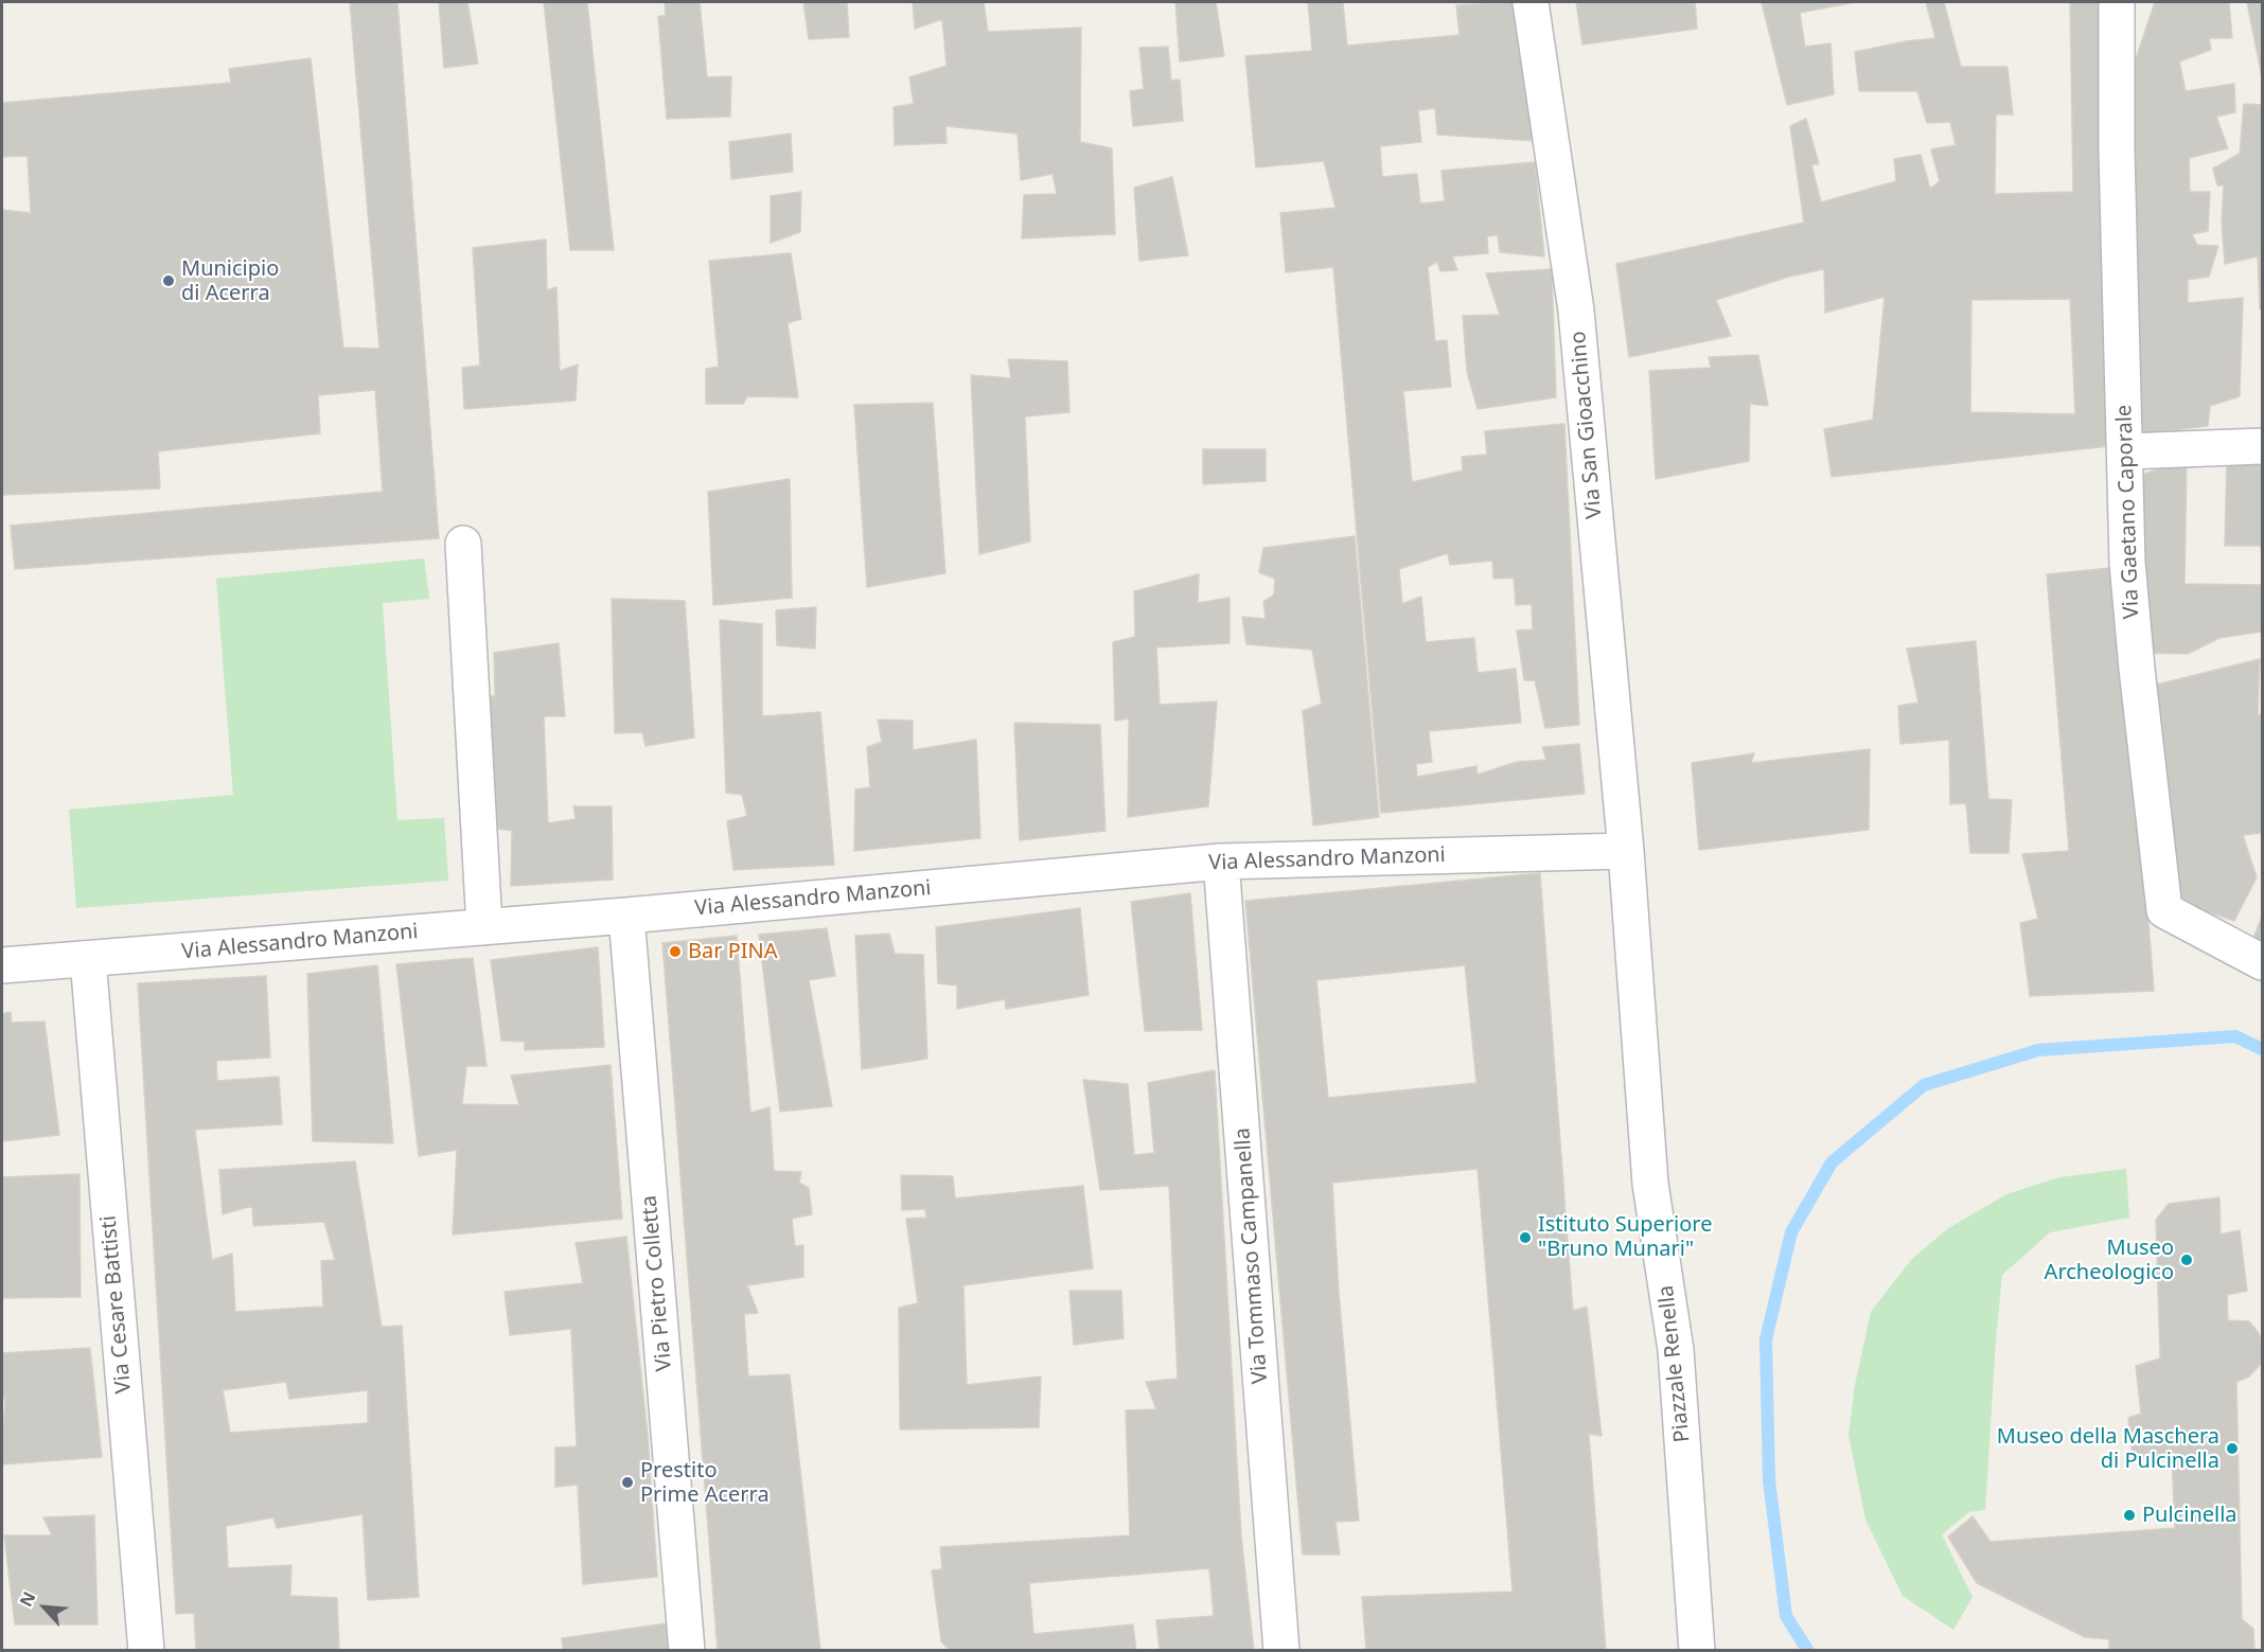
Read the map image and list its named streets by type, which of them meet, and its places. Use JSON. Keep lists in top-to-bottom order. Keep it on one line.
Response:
{"streets":{"street":["Via San Gioacchino","Via Gaetano Caporale","Via Alessandro Manzoni","Via Tommaso Campanella","Via Pietro Colletta","Via Cesare Battisti","Piazzale Renella"]},"crossings":[["Via San Gioacchino","Via Alessandro Manzoni"],["Via San Gioacchino","Piazzale Renella"],["Via Alessandro Manzoni","Via Tommaso Campanella"],["Via Alessandro Manzoni","Via Pietro Colletta"],["Via Alessandro Manzoni","Via Cesare Battisti"],["Via Alessandro Manzoni","Piazzale Renella"]],"places":["Municipio di Acerra","Bar PINA","Istituto Superiore \"Bruno Munari\"","Museo Archeologico","Museo della Maschera di Pulcinella","Prestito Prime Acerra","Pulcinella"],"north":"top left"}
